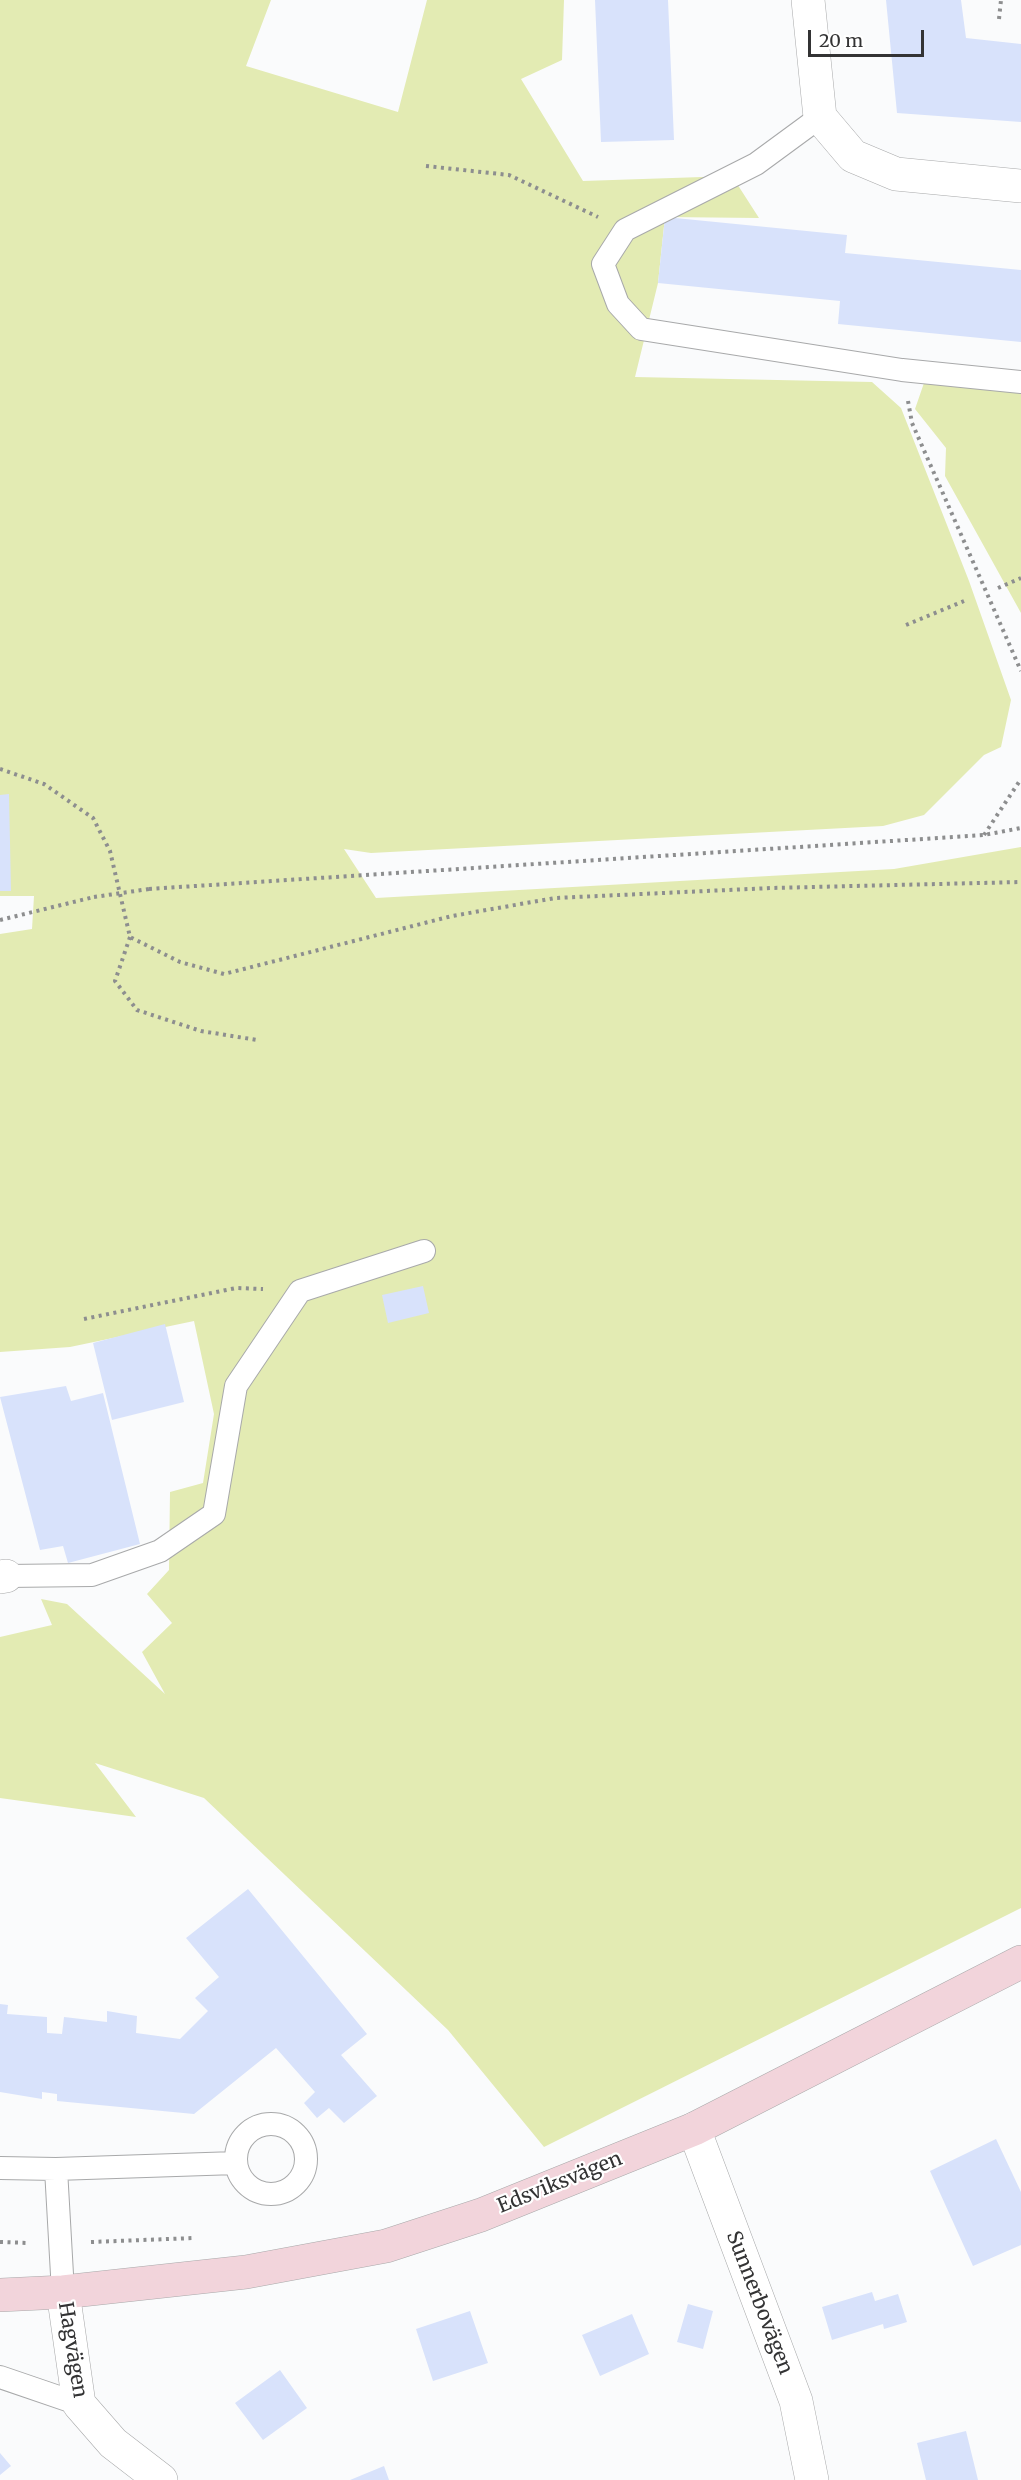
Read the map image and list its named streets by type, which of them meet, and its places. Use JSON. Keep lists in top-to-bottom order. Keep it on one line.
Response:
{"streets":{"street":["Edsviksvägen","Sunnerbovägen","Hagvägen"]},"crossings":[["Edsviksvägen","Sunnerbovägen"],["Edsviksvägen","Hagvägen"]],"scale_bar":"20 m"}
